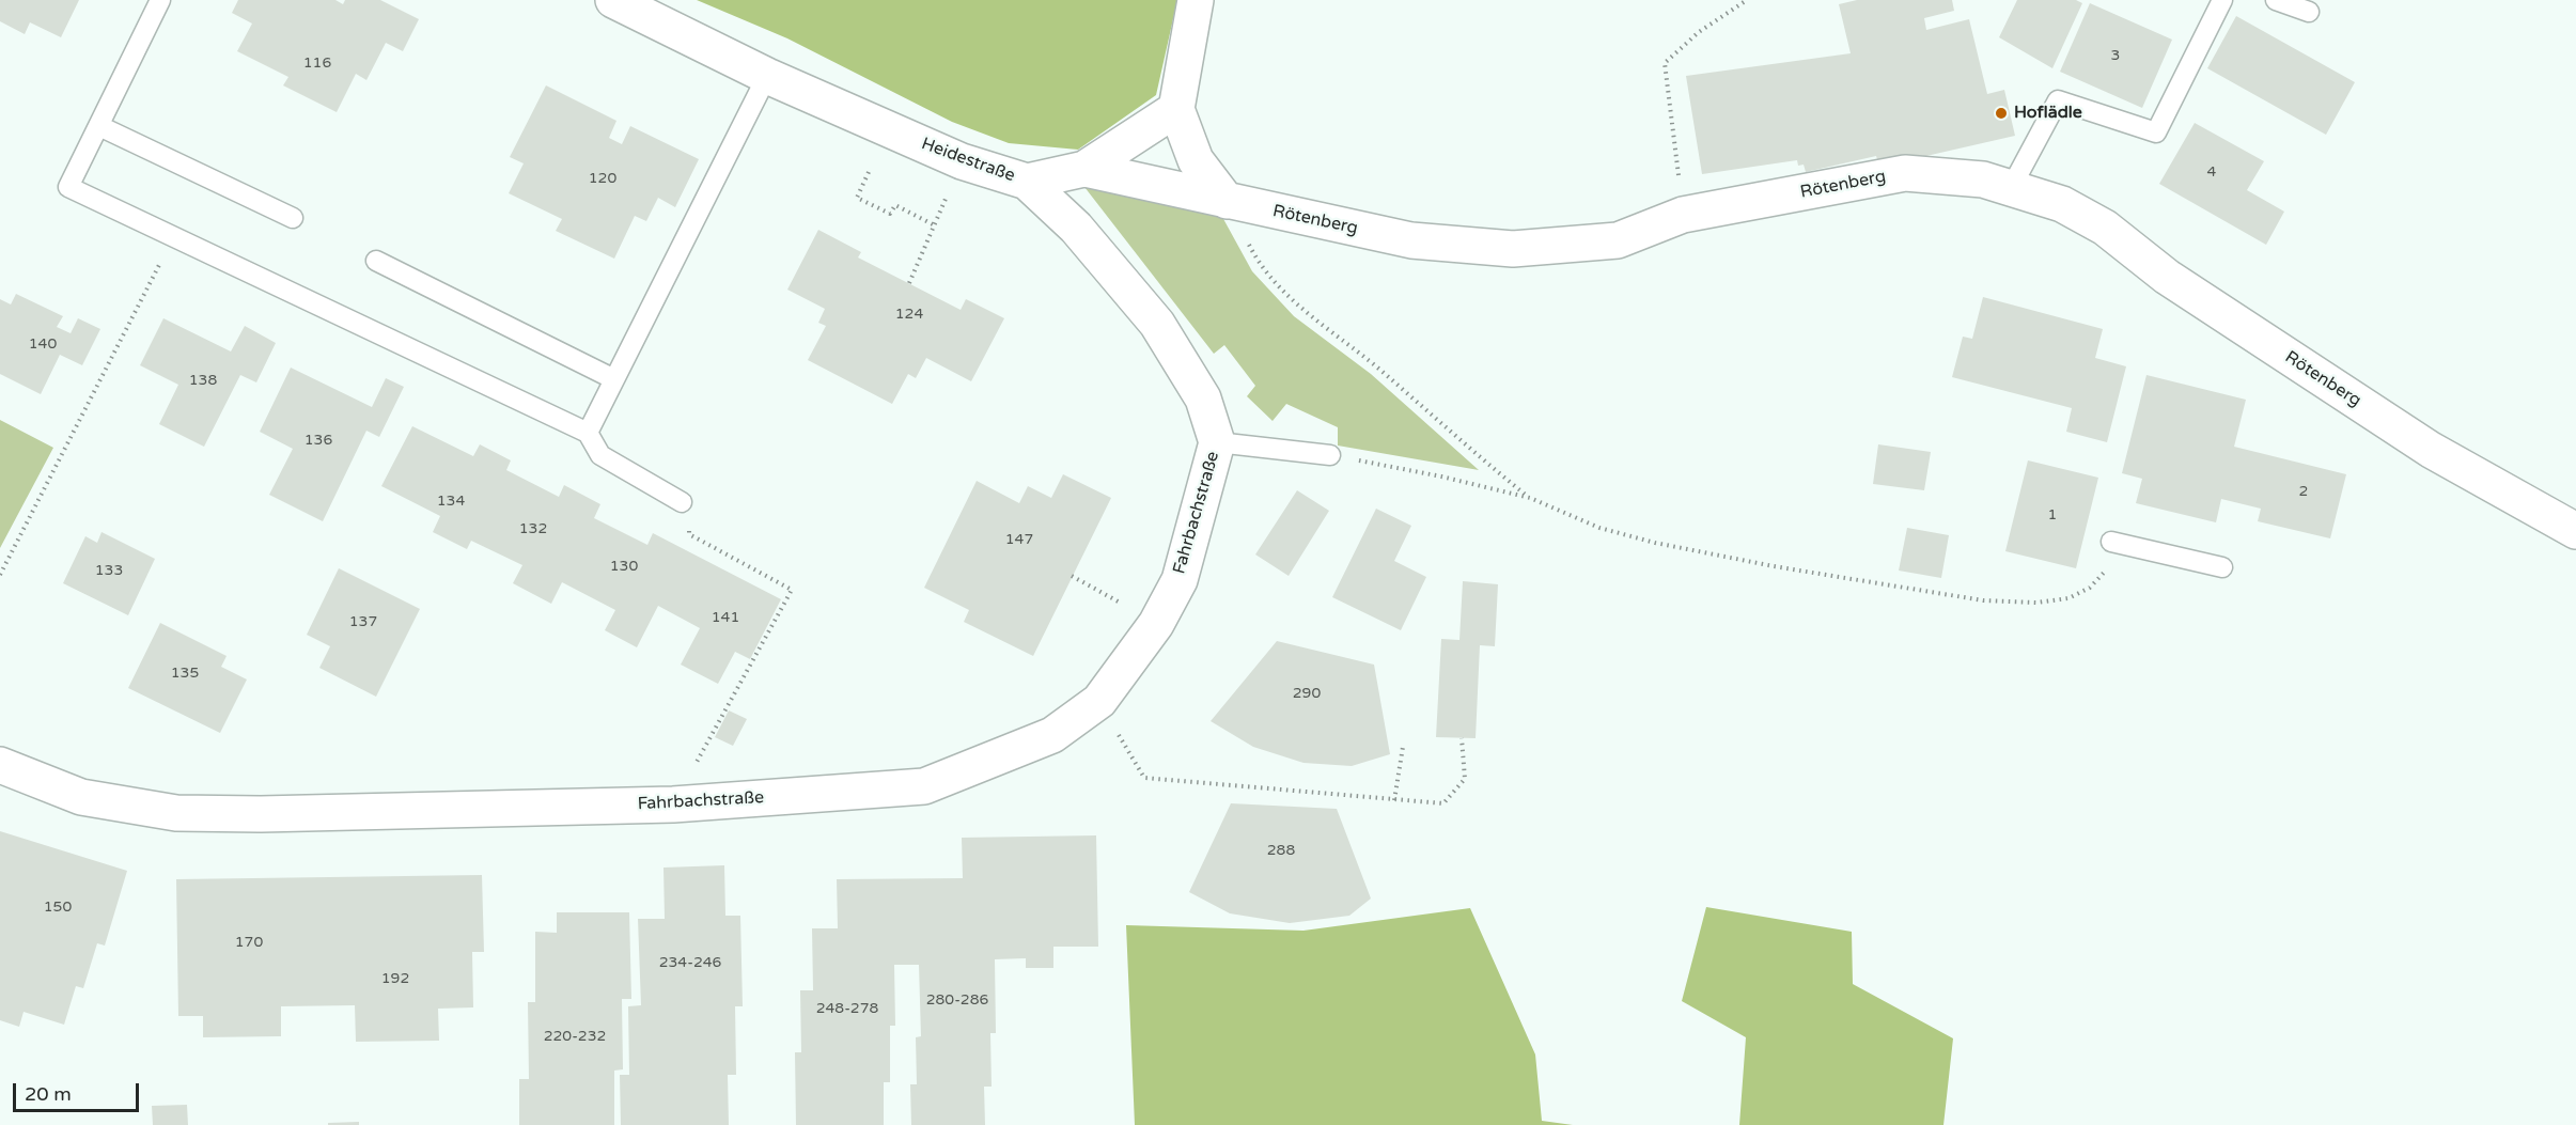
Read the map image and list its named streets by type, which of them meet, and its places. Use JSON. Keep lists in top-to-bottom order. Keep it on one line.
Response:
{"streets":{"street":["Heidestraße","Rötenberg","Fahrbachstraße"]},"crossings":[["Heidestraße","Rötenberg"],["Heidestraße","Fahrbachstraße"]],"places":["Hoflädle"],"house_numbers":["3","116","4","120","124","140","138","136","2","134","1","132","147","130","133","141","137","135","290","288","150","170","234-246","192","280-286","248-278","220-232"],"scale_bar":"20 m"}
